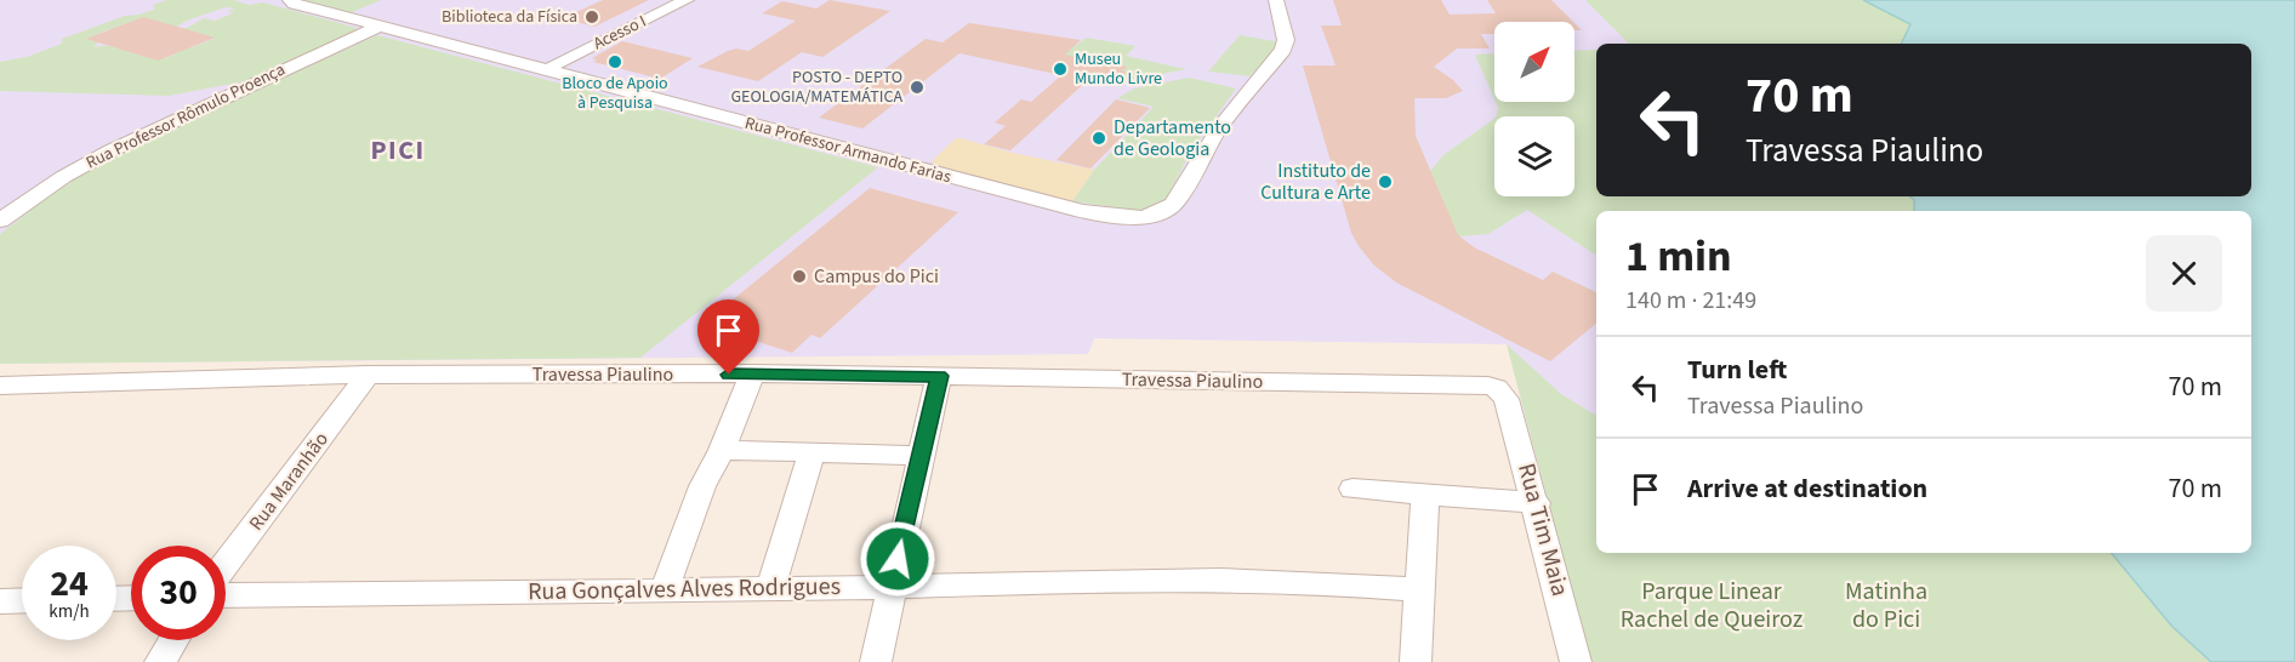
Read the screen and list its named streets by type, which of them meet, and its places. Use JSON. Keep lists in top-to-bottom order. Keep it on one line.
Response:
{"streets":{"street":["Acesso I","Rua Professor Rômulo Proença","Rua Professor Armando Farias","Travessa Piaulino","Rua Maranhão","Rua Tim Maia","Rua Gonçalves Alves Rodrigues"]},"crossings":[["Rua Professor Rômulo Proença","Rua Professor Armando Farias"],["Travessa Piaulino","Rua Maranhão"],["Travessa Piaulino","Rua Tim Maia"]],"districts":["PICI"],"parks":["Parque Linear Rachel de Queiroz","Matinha do Pici"],"places":["Biblioteca da Física","Bloco de Apoio à Pesquisa","Museu Mundo Livre","POSTO - DEPTO GEOLOGIA/MATEMÁTICA","Departamento de Geologia","Instituto de Cultura e Arte","Campus do Pici"],"north":"top right","page":{"turn":["70 m","Travessa Piaulino"],"heading":["1 min","140 m · 21:49"],"list":[{"name":"Turn left","note":"Travessa Piaulino","value":"70 m"},{"name":"Arrive at destination","value":"70 m"}],"speed":"24 km/h","limit":"30"}}
